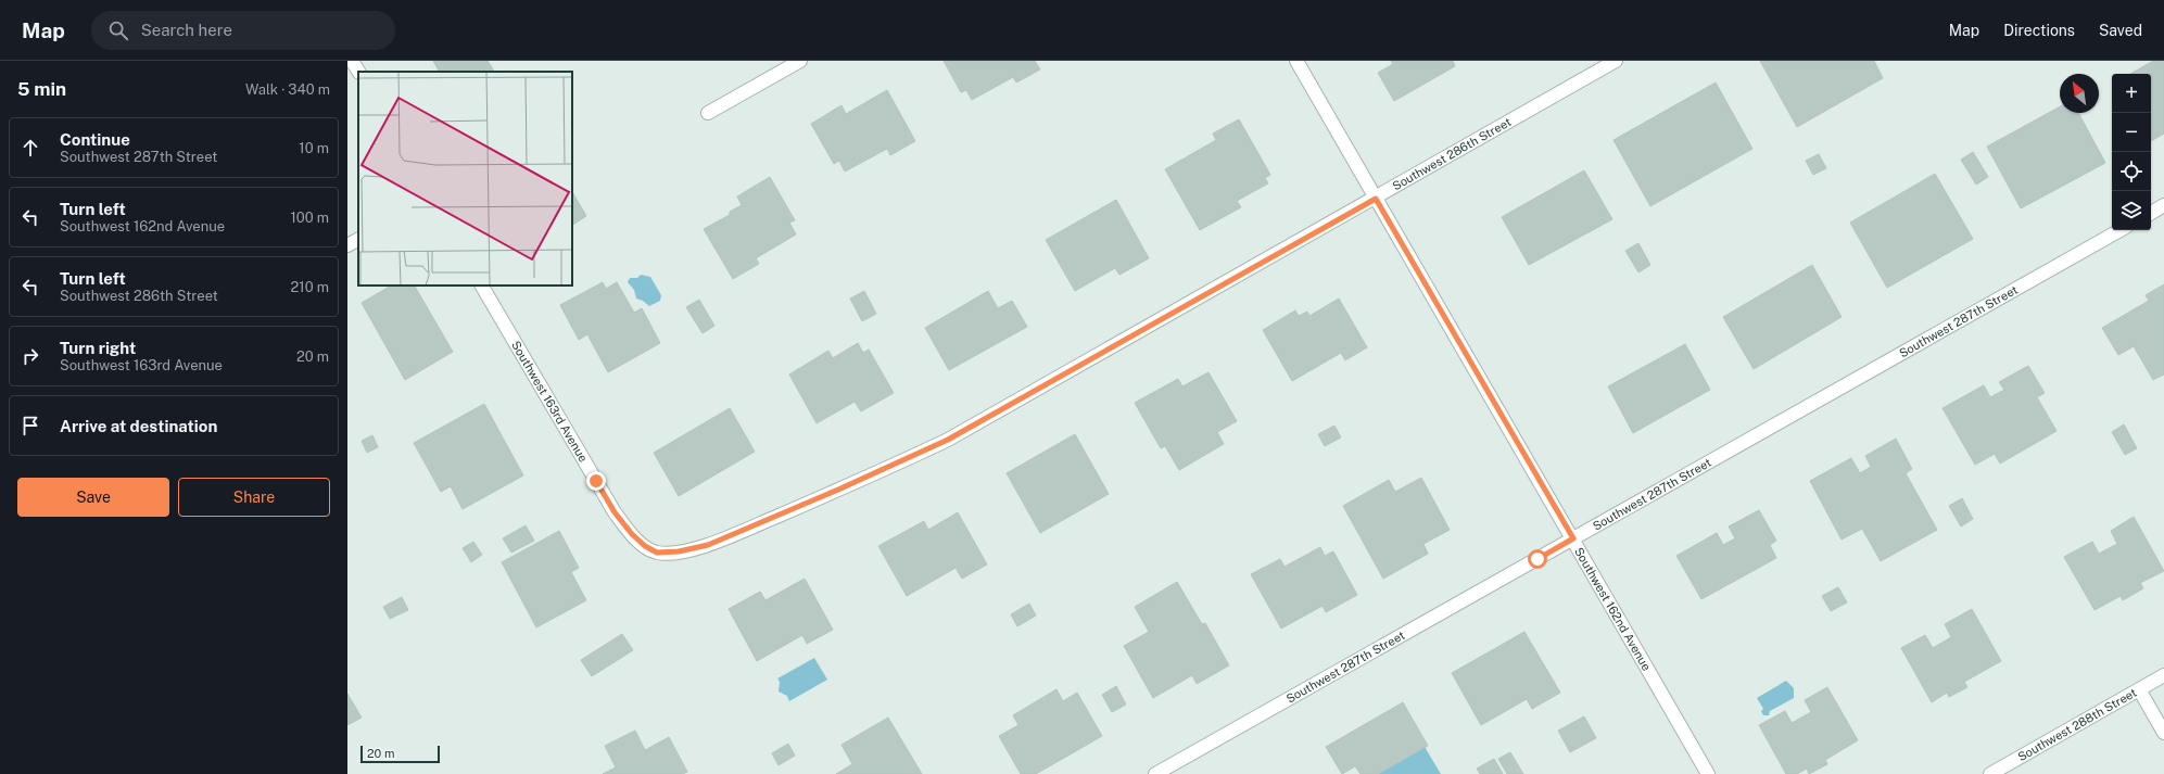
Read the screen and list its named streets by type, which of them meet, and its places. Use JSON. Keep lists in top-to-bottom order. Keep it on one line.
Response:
{"streets":{"street":["Southwest 286th Street","Southwest 287th Street","Southwest 163rd Avenue","Southwest 162nd Avenue","Southwest 288th Street"]},"crossings":[["Southwest 286th Street","Southwest 163rd Avenue"],["Southwest 286th Street","Southwest 162nd Avenue"],["Southwest 287th Street","Southwest 162nd Avenue"]],"scale_bar":"20 m","north":"top left","page":{"header":"Map","search":"Search here","nav":["Map","Directions","Saved"],"heading":["5 min","Walk · 340 m"],"map_buttons":["+","−"],"list":[["Continue","Southwest 287th Street","10 m"],["Turn left","Southwest 162nd Avenue","100 m"],["Turn left","Southwest 286th Street","210 m"],["Turn right","Southwest 163rd Avenue","20 m"],"Arrive at destination"],"buttons":["Save","Share"],"scale":"20 m"}}
